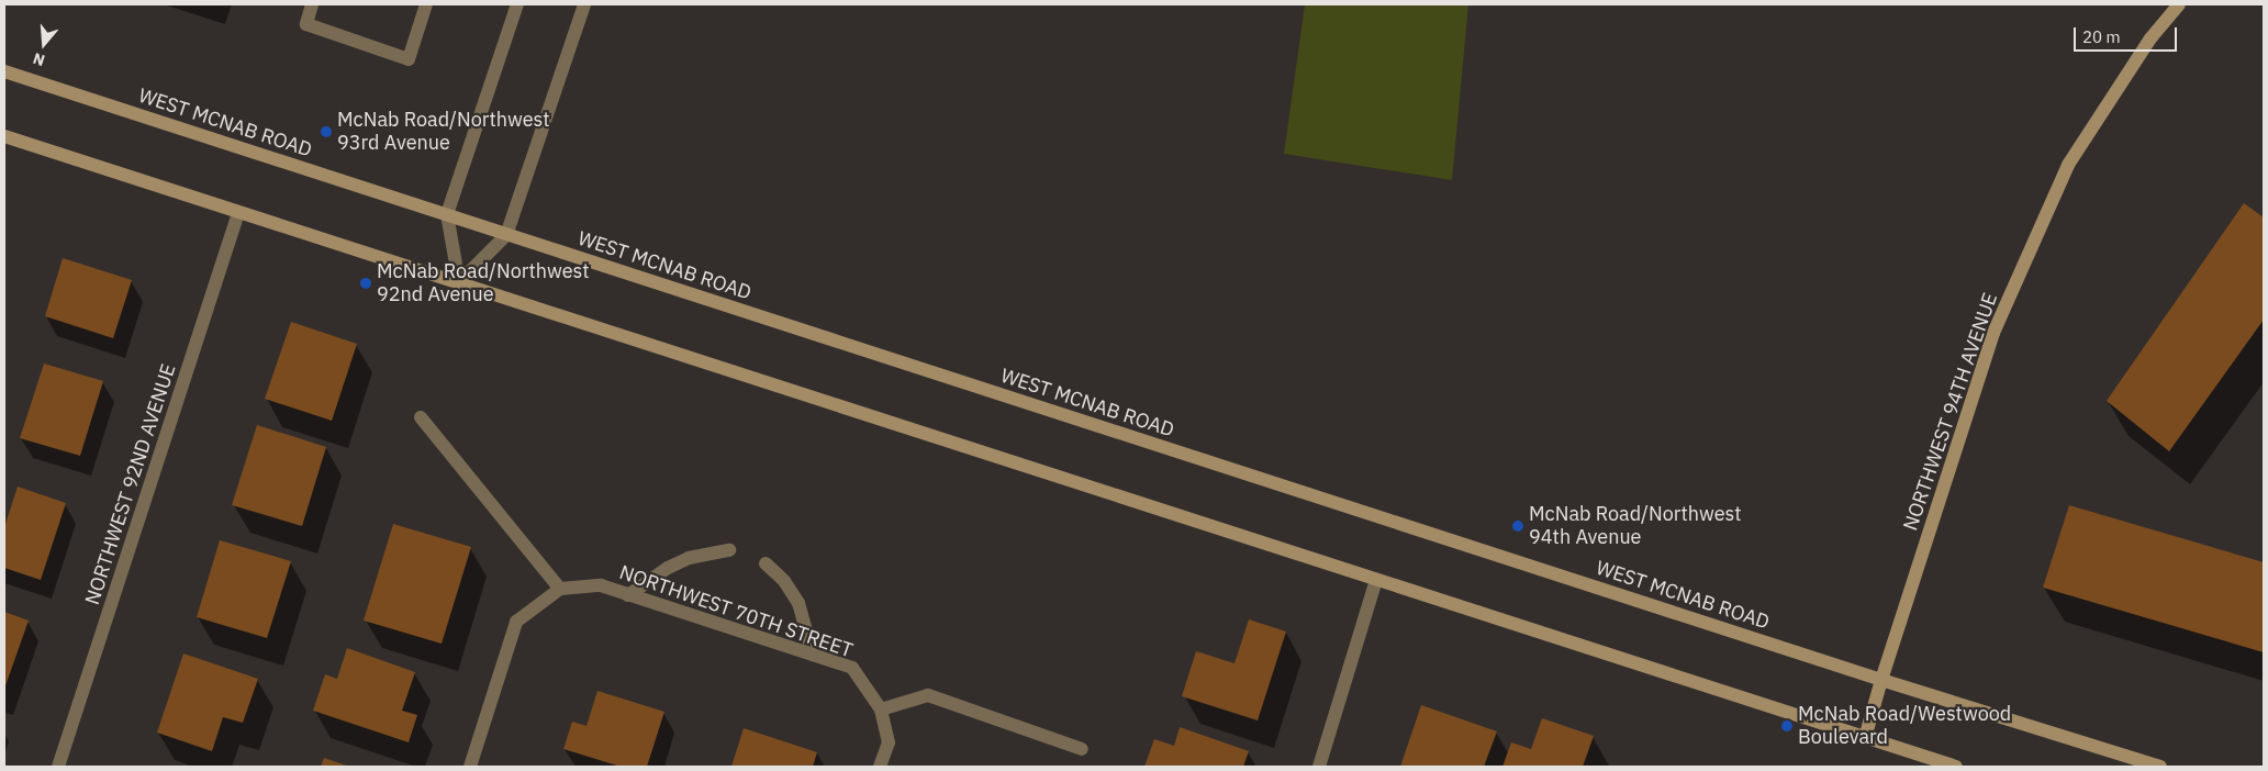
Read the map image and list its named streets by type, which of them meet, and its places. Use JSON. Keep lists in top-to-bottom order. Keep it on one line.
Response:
{"streets":{"main road":["WEST MCNAB ROAD","NORTHWEST 94TH AVENUE"],"street":["NORTHWEST 92ND AVENUE","NORTHWEST 70TH STREET"]},"crossings":[["WEST MCNAB ROAD","NORTHWEST 94TH AVENUE"]],"places":["McNab Road/Northwest 93rd Avenue","McNab Road/Northwest 92nd Avenue","McNab Road/Northwest 94th Avenue","McNab Road/Westwood Boulevard"],"scale_bar":"20 m","north":"bottom"}
